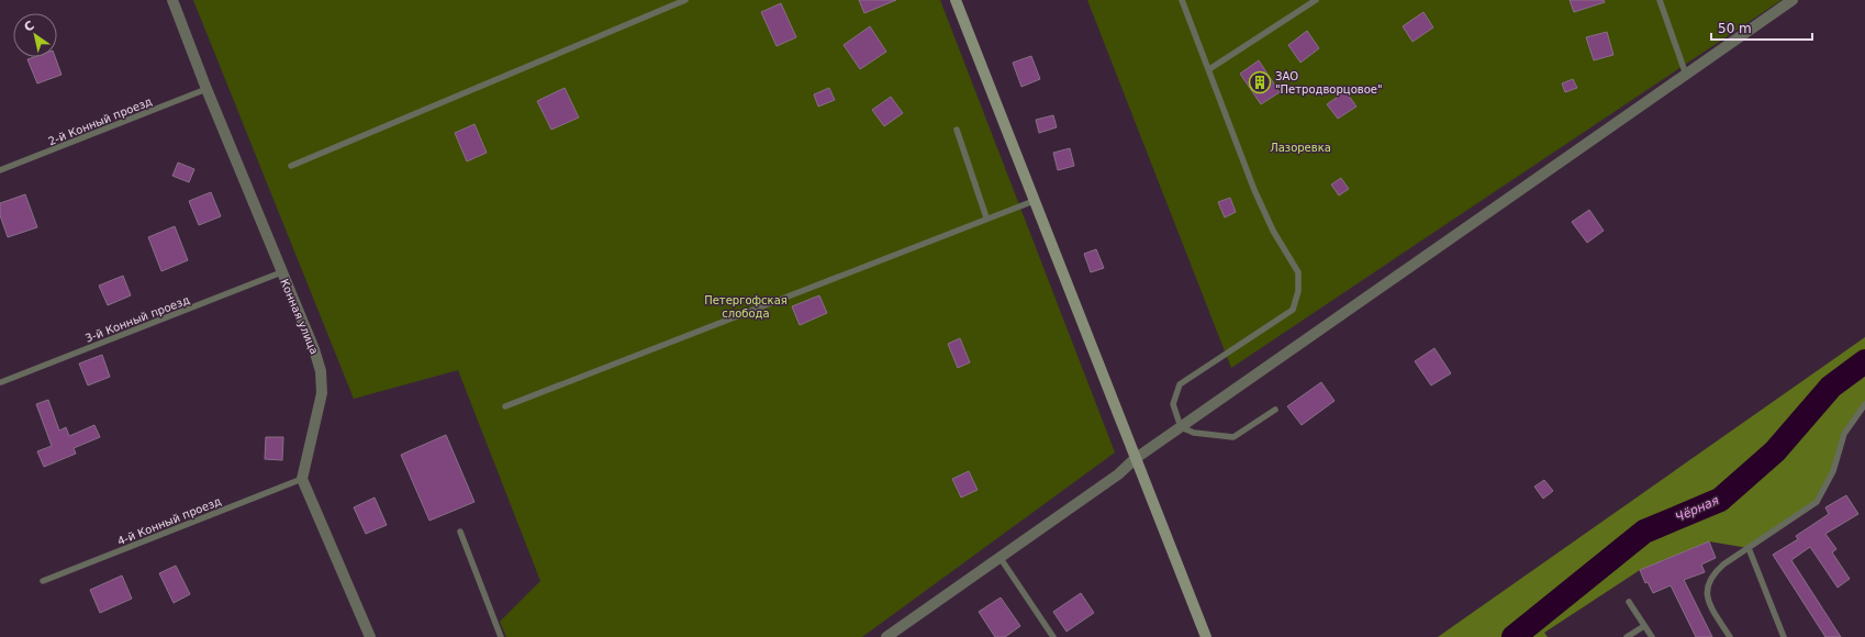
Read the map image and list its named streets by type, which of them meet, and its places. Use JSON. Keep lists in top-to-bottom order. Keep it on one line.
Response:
{"streets":{"street":["Конная улица"],"lane":["2-й Конный проезд","3-й Конный проезд","4-й Конный проезд"]},"crossings":[["2-й Конный проезд","Конная улица"],["Конная улица","3-й Конный проезд"],["Конная улица","4-й Конный проезд"]],"water":["Чёрная"],"parks":["Лазоревка","Петергофская слобода"],"places":{"building":["ЗАО \"Петродворцовое\""]},"scale_bar":"50 m","north":"top left"}
